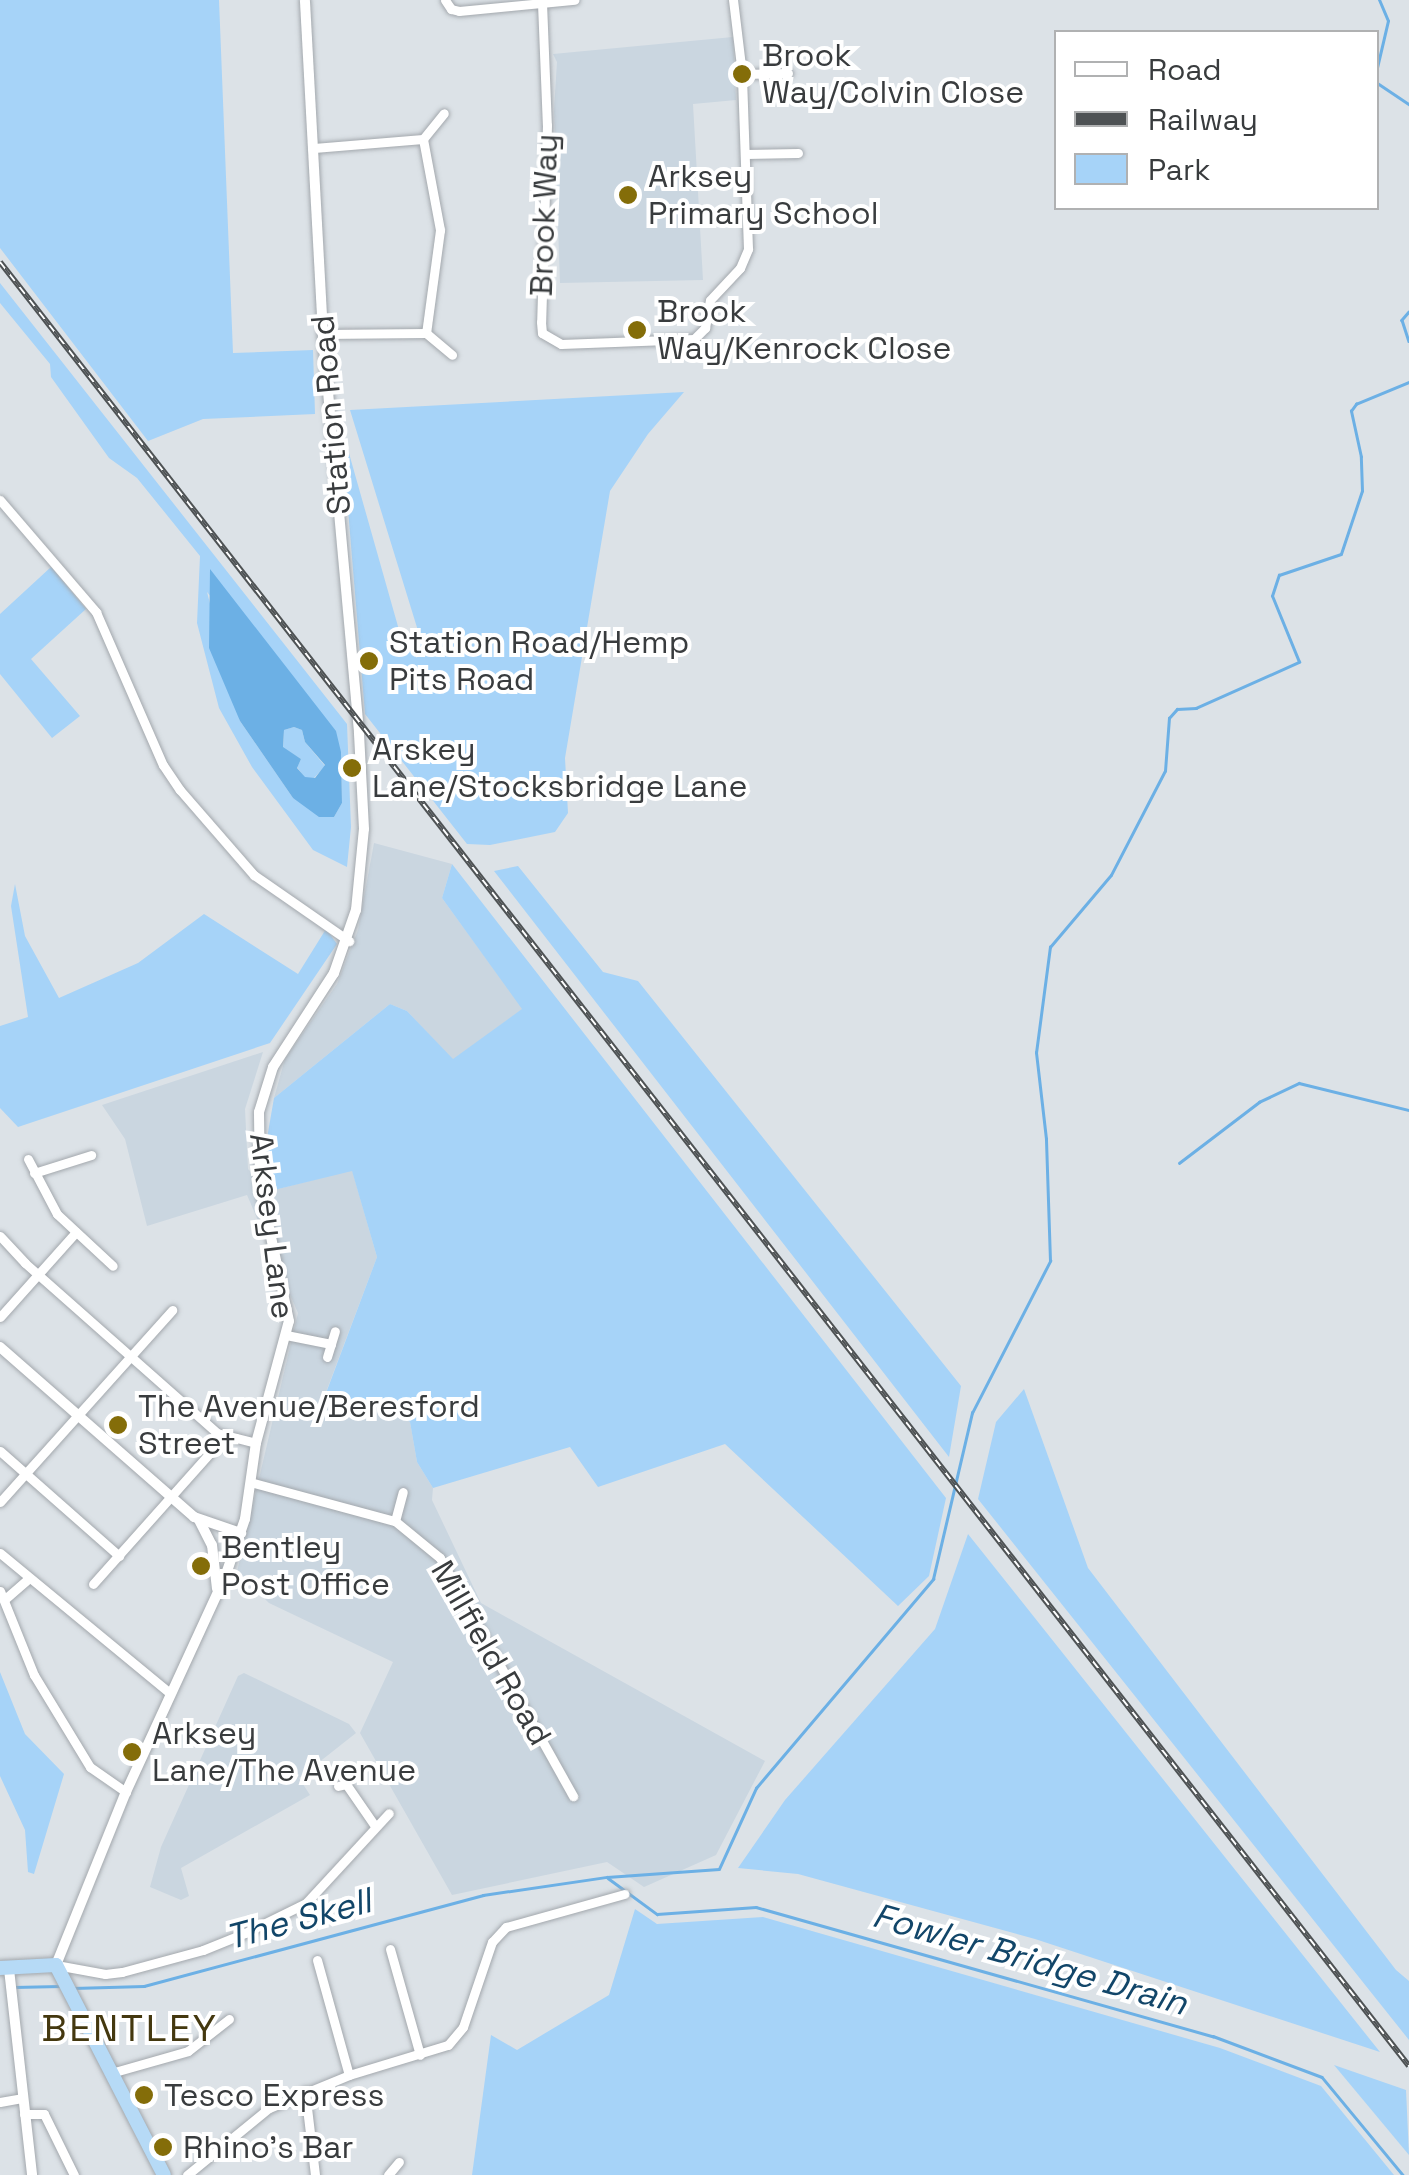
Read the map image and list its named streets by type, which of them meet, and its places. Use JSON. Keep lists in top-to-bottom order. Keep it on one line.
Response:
{"streets":{"street":["Brook Way","Station Road","Arksey Lane","Millfield Road"]},"crossings":[["Station Road","Arksey Lane"],["Arksey Lane","Millfield Road"]],"districts":["BENTLEY"],"water":["The Skell","Fowler Bridge Drain"],"places":["Brook Way/Colvin Close","Arksey Primary School","Brook Way/Kenrock Close","Station Road/Hemp Pits Road","Arskey Lane/Stocksbridge Lane","The Avenue/Beresford Street","Bentley Post Office","Arksey Lane/The Avenue","Tesco Express","Rhino's Bar"],"legend":["Road","Railway","Park"]}
